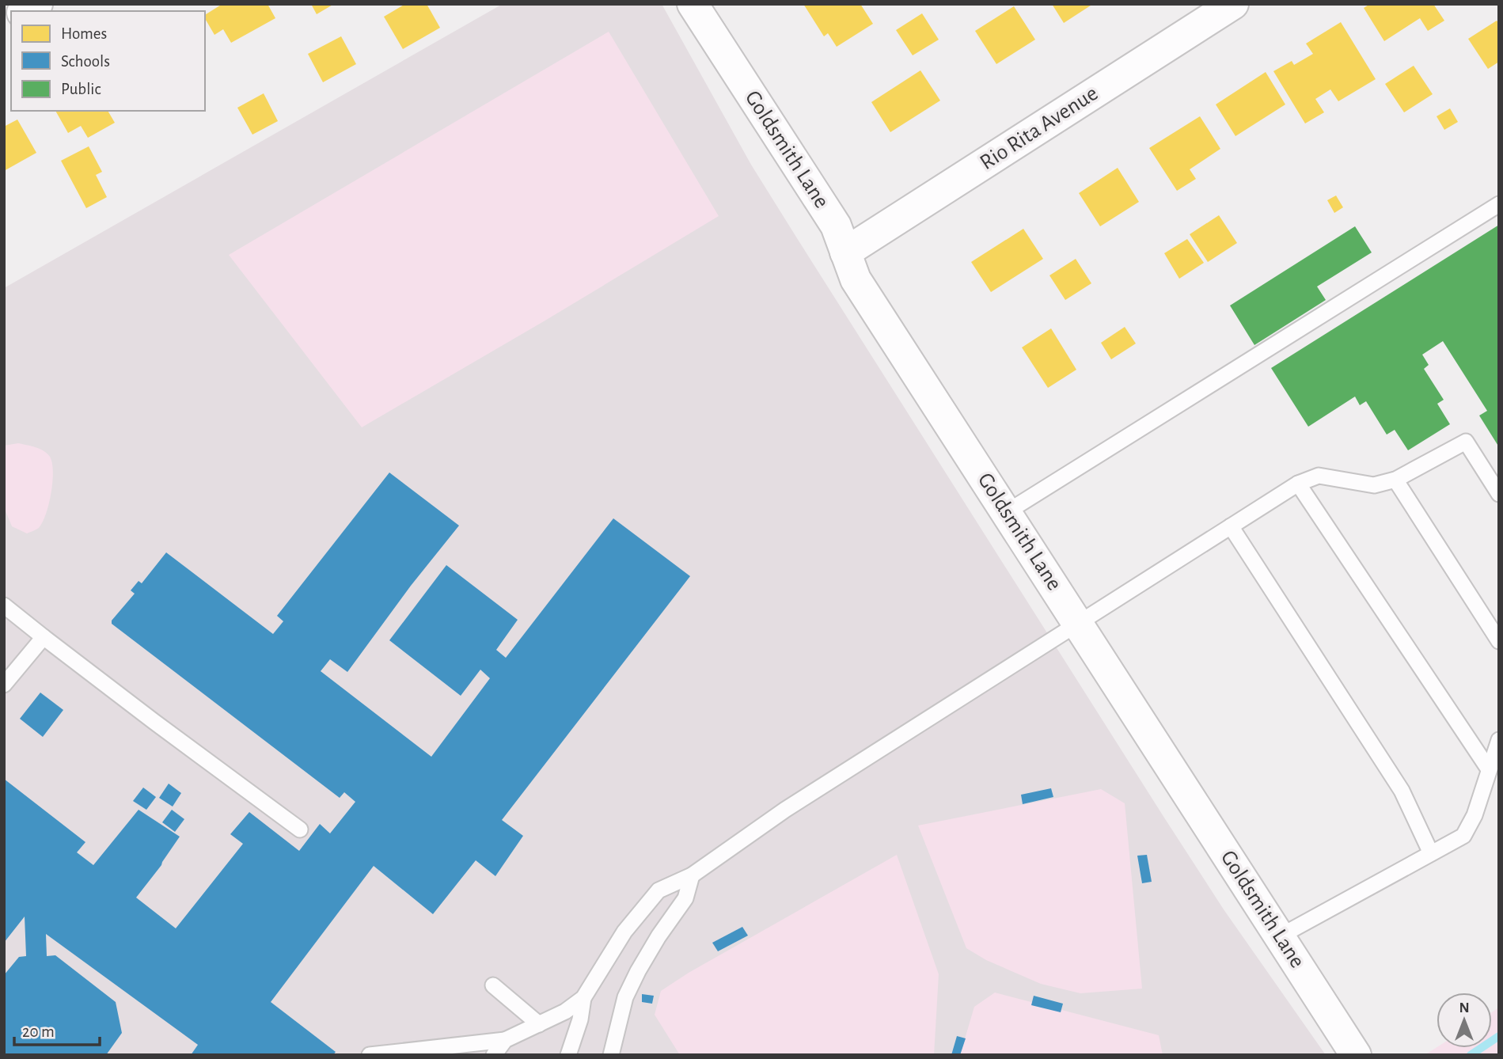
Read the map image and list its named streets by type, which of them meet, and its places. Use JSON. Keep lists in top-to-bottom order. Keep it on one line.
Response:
{"streets":{"street":["Rio Rita Avenue","Goldsmith Lane"]},"crossings":[["Rio Rita Avenue","Goldsmith Lane"]],"legend":["Homes","Schools","Public"],"scale_bar":"20 m","north":"top"}
